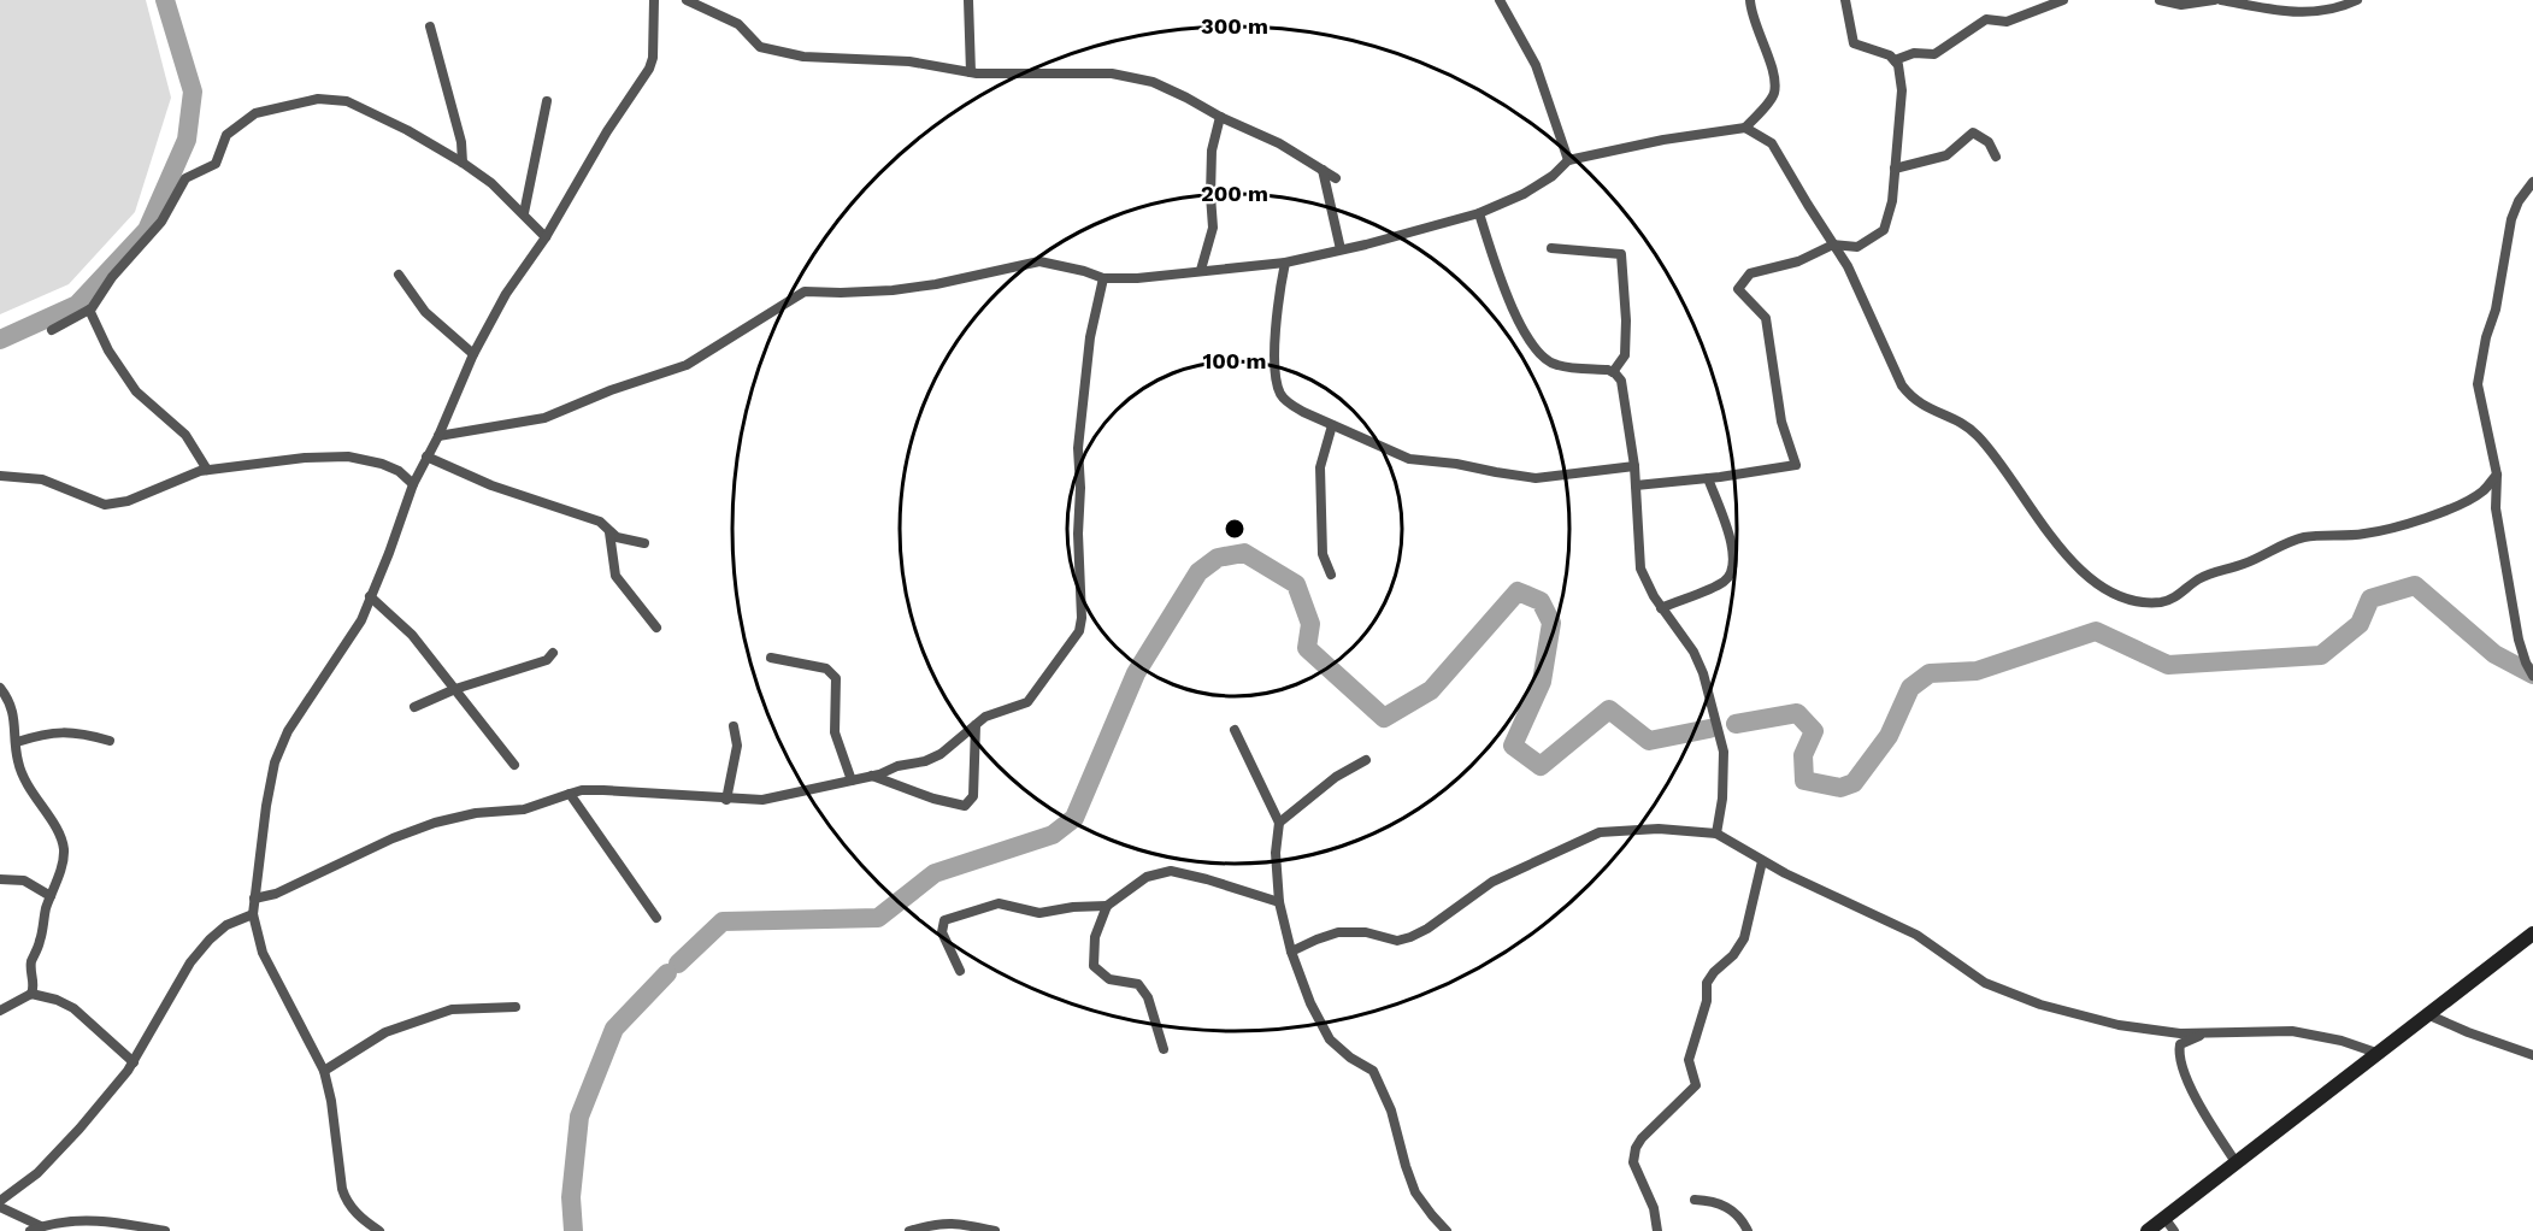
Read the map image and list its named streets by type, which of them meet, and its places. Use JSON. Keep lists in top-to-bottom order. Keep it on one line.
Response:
{"rings":["300 m","200 m","100 m"]}
